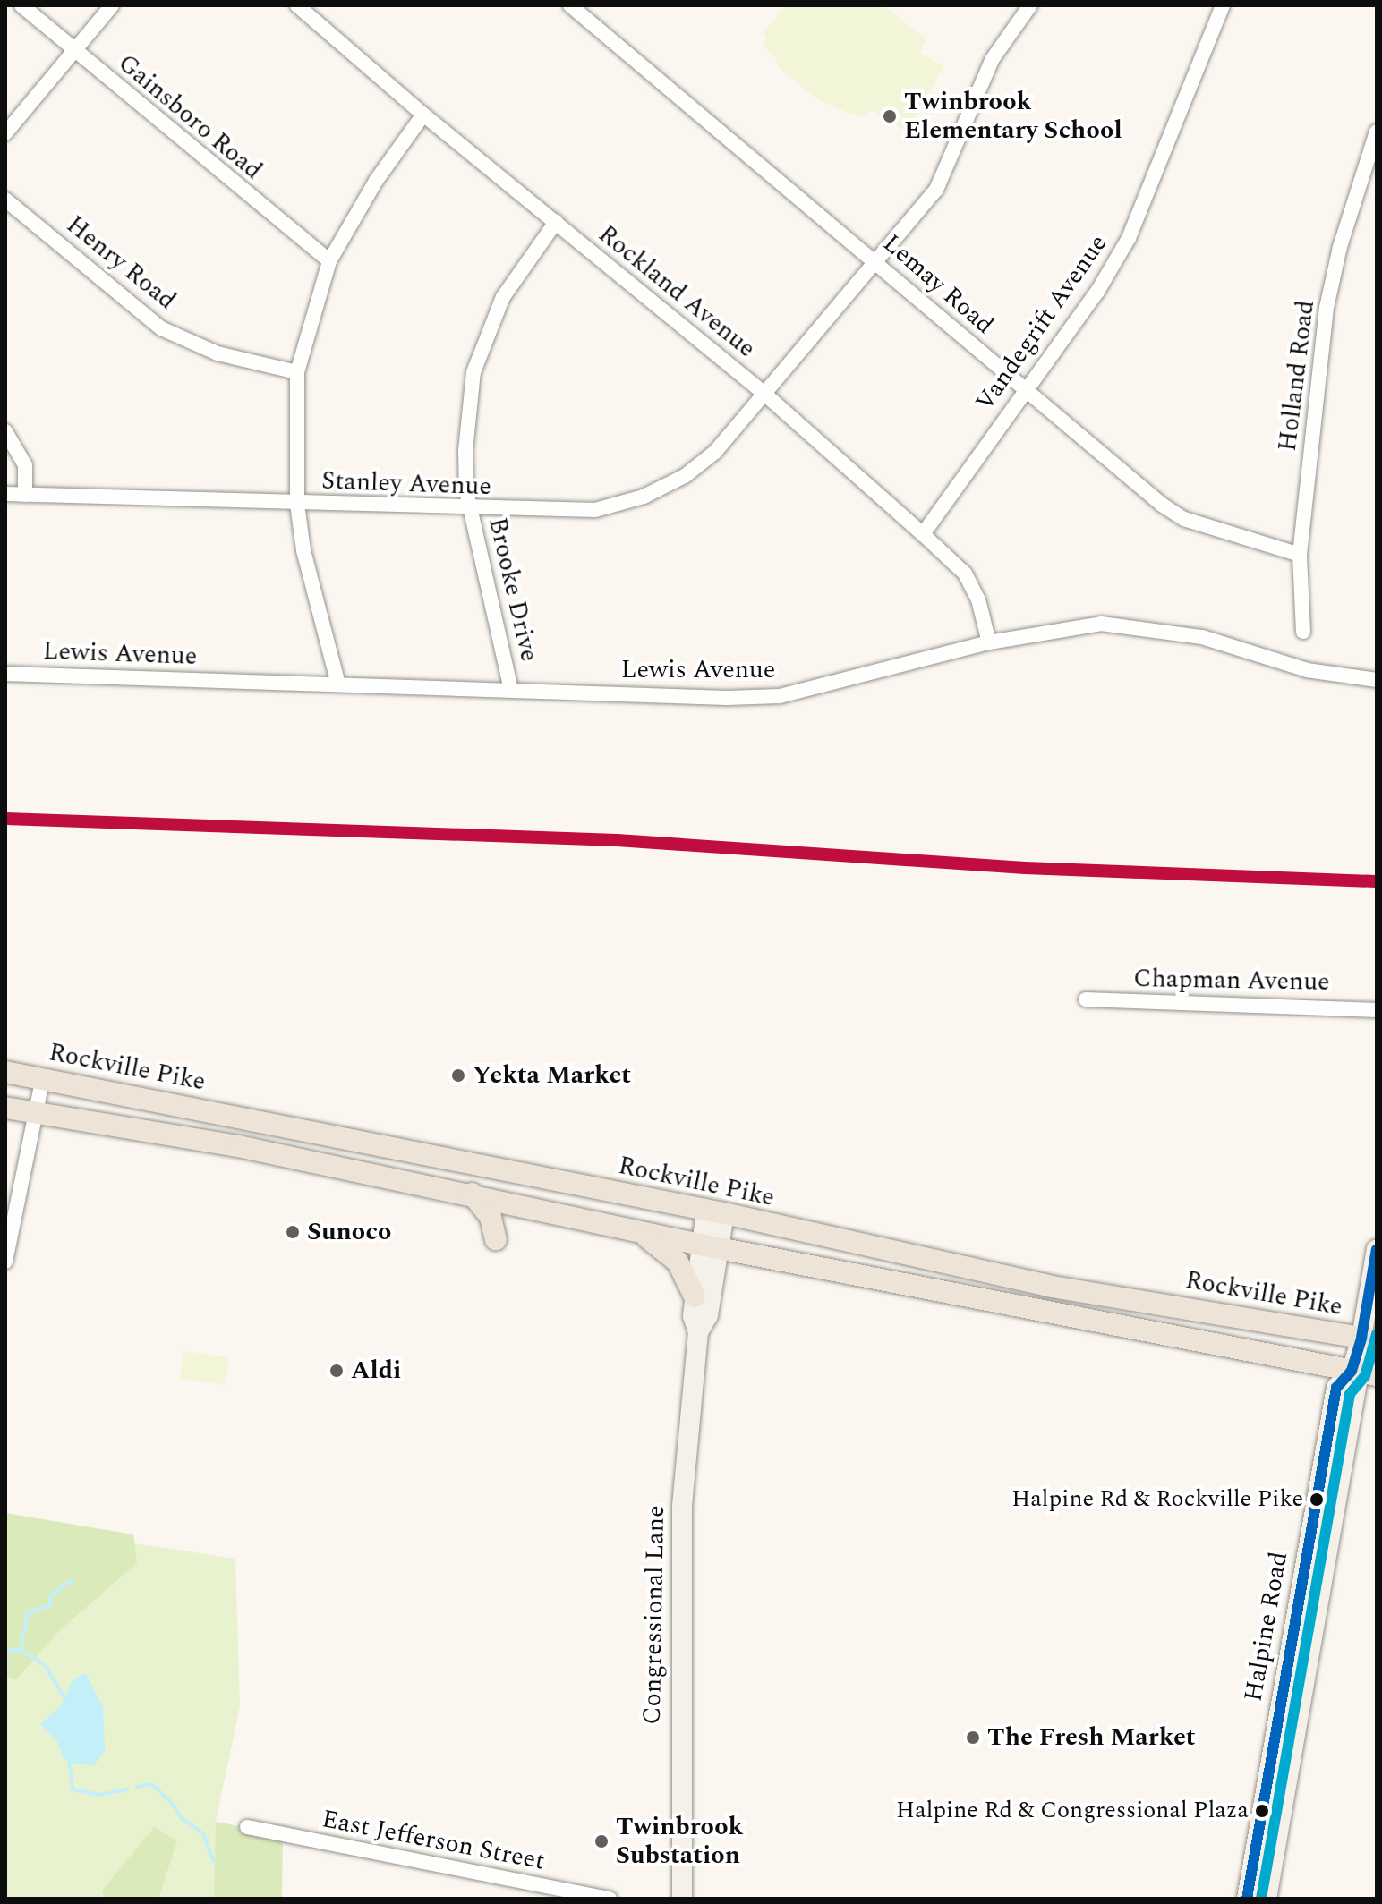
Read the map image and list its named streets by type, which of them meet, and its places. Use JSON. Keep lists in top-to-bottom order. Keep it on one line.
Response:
{"streets":{"main road":["Rockville Pike"],"street":["Gainsboro Road","Henry Road","Lemay Road","Rockland Avenue","Vandegrift Avenue","Holland Road","Stanley Avenue","Brooke Drive","Lewis Avenue","Chapman Avenue","Congressional Lane","Halpine Road","East Jefferson Street"]},"crossings":[["Lemay Road","Vandegrift Avenue"],["Lemay Road","Holland Road"],["Lemay Road","Stanley Avenue"],["Rockland Avenue","Vandegrift Avenue"],["Rockland Avenue","Stanley Avenue"],["Rockland Avenue","Brooke Drive"],["Rockland Avenue","Lewis Avenue"],["Stanley Avenue","Brooke Drive"],["Brooke Drive","Lewis Avenue"],["Rockville Pike","Congressional Lane"],["Rockville Pike","Halpine Road"]],"places":["Twinbrook Elementary School","Yekta Market","Sunoco","Aldi","Halpine Rd & Rockville Pike","The Fresh Market","Halpine Rd & Congressional Plaza","Twinbrook Substation"]}
